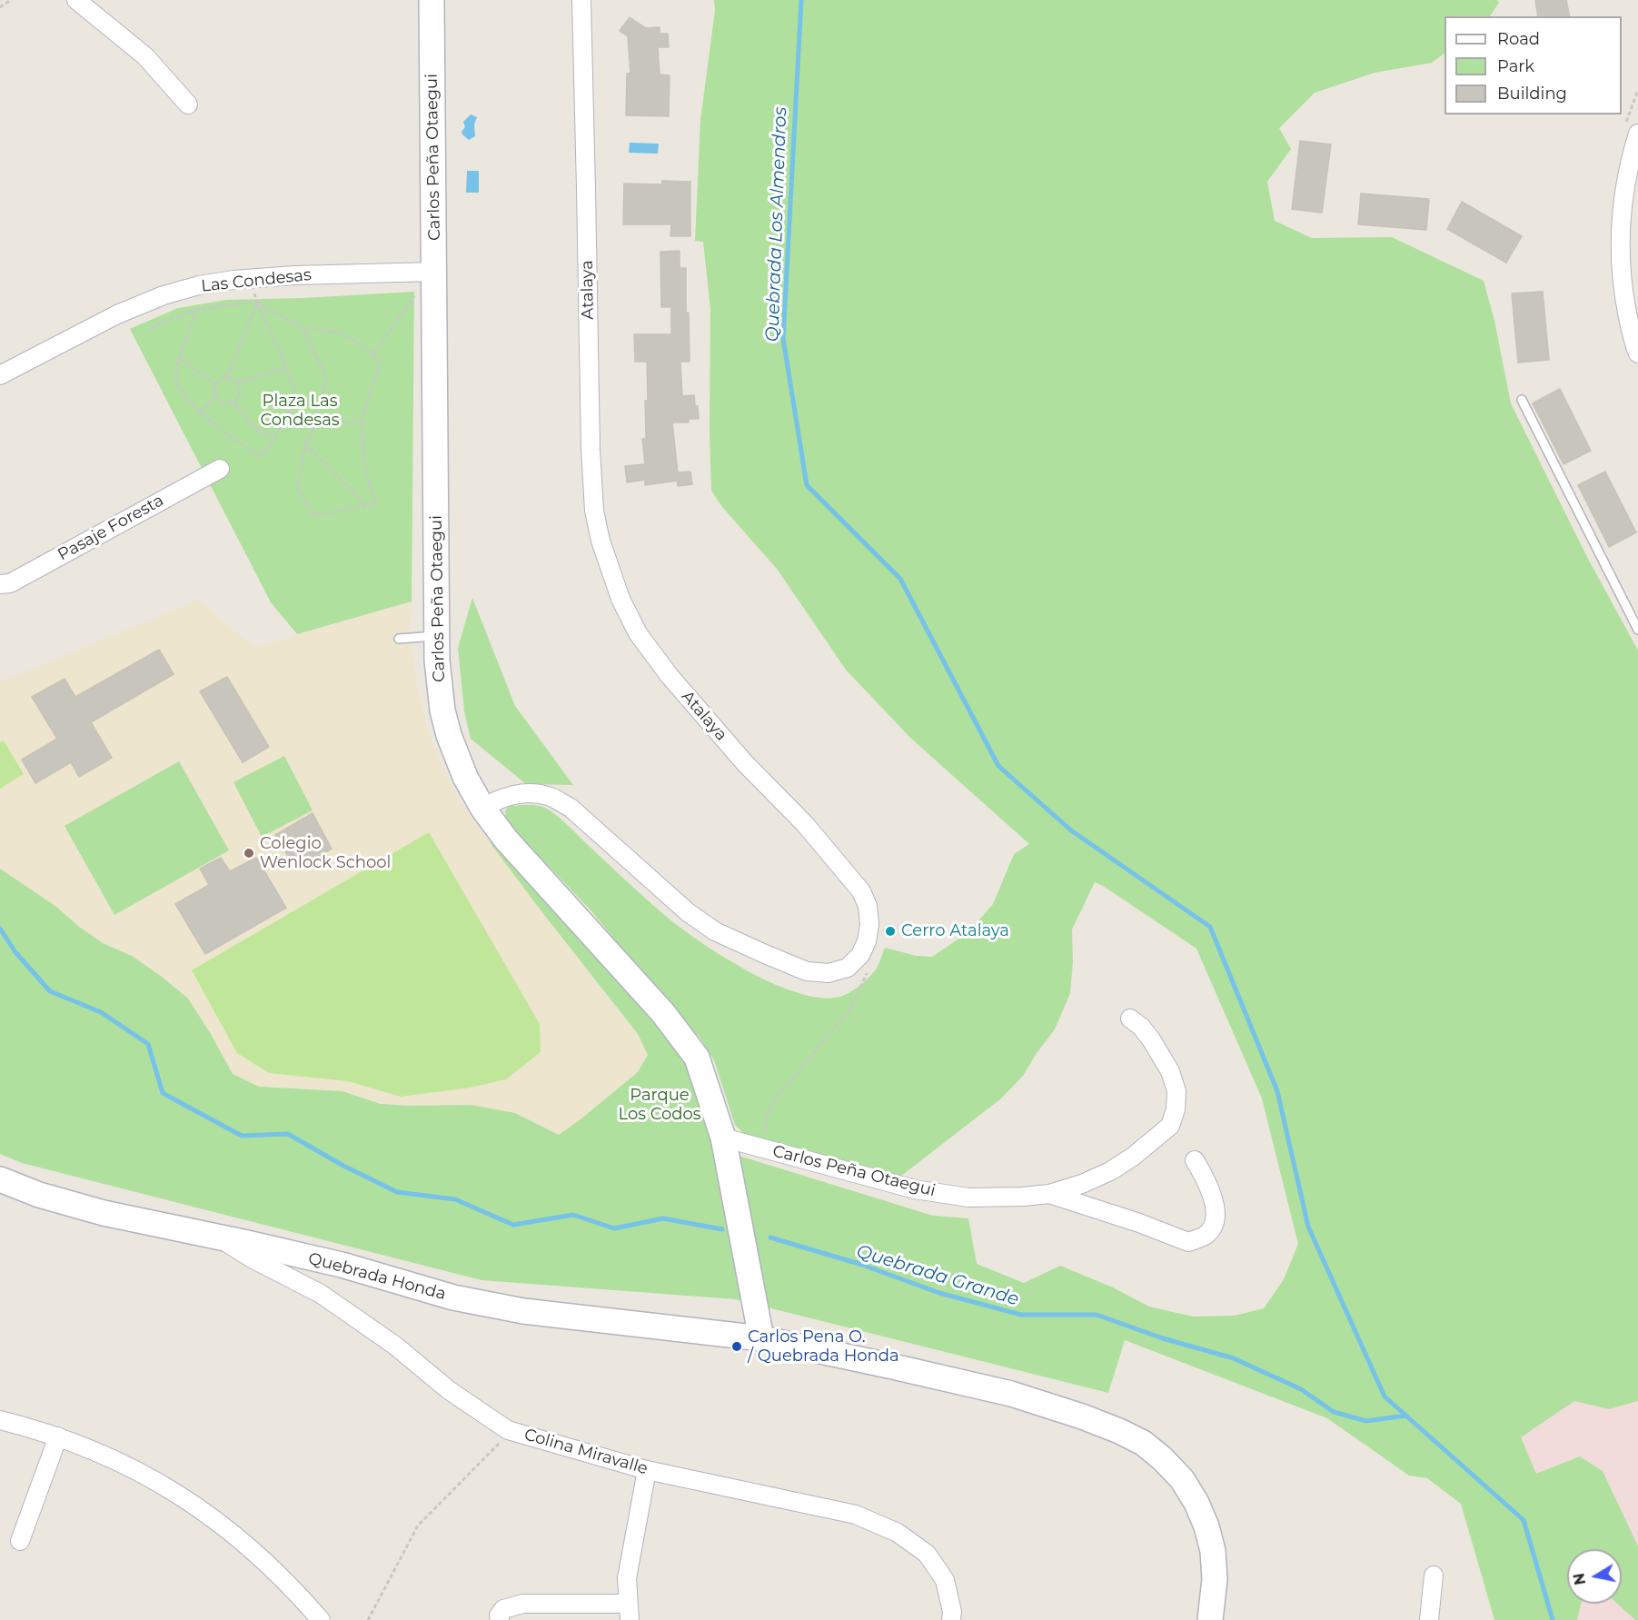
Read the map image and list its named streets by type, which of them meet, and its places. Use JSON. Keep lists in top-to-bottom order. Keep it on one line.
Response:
{"streets":{"street":["Carlos Peña Otaegui","Las Condesas","Atalaya","Pasaje Foresta","Quebrada Honda","Colina Miravalle"]},"crossings":[["Carlos Peña Otaegui","Las Condesas"],["Carlos Peña Otaegui","Quebrada Honda"],["Quebrada Honda","Colina Miravalle"]],"water":["Quebrada Los Almendros","Quebrada Grande"],"parks":["Plaza Las Condesas","Parque Los Codos"],"places":["Colegio Wenlock School","Cerro Atalaya","Carlos Pena O. / Quebrada Honda"],"legend":["Road","Park","Building"],"north":"left"}
